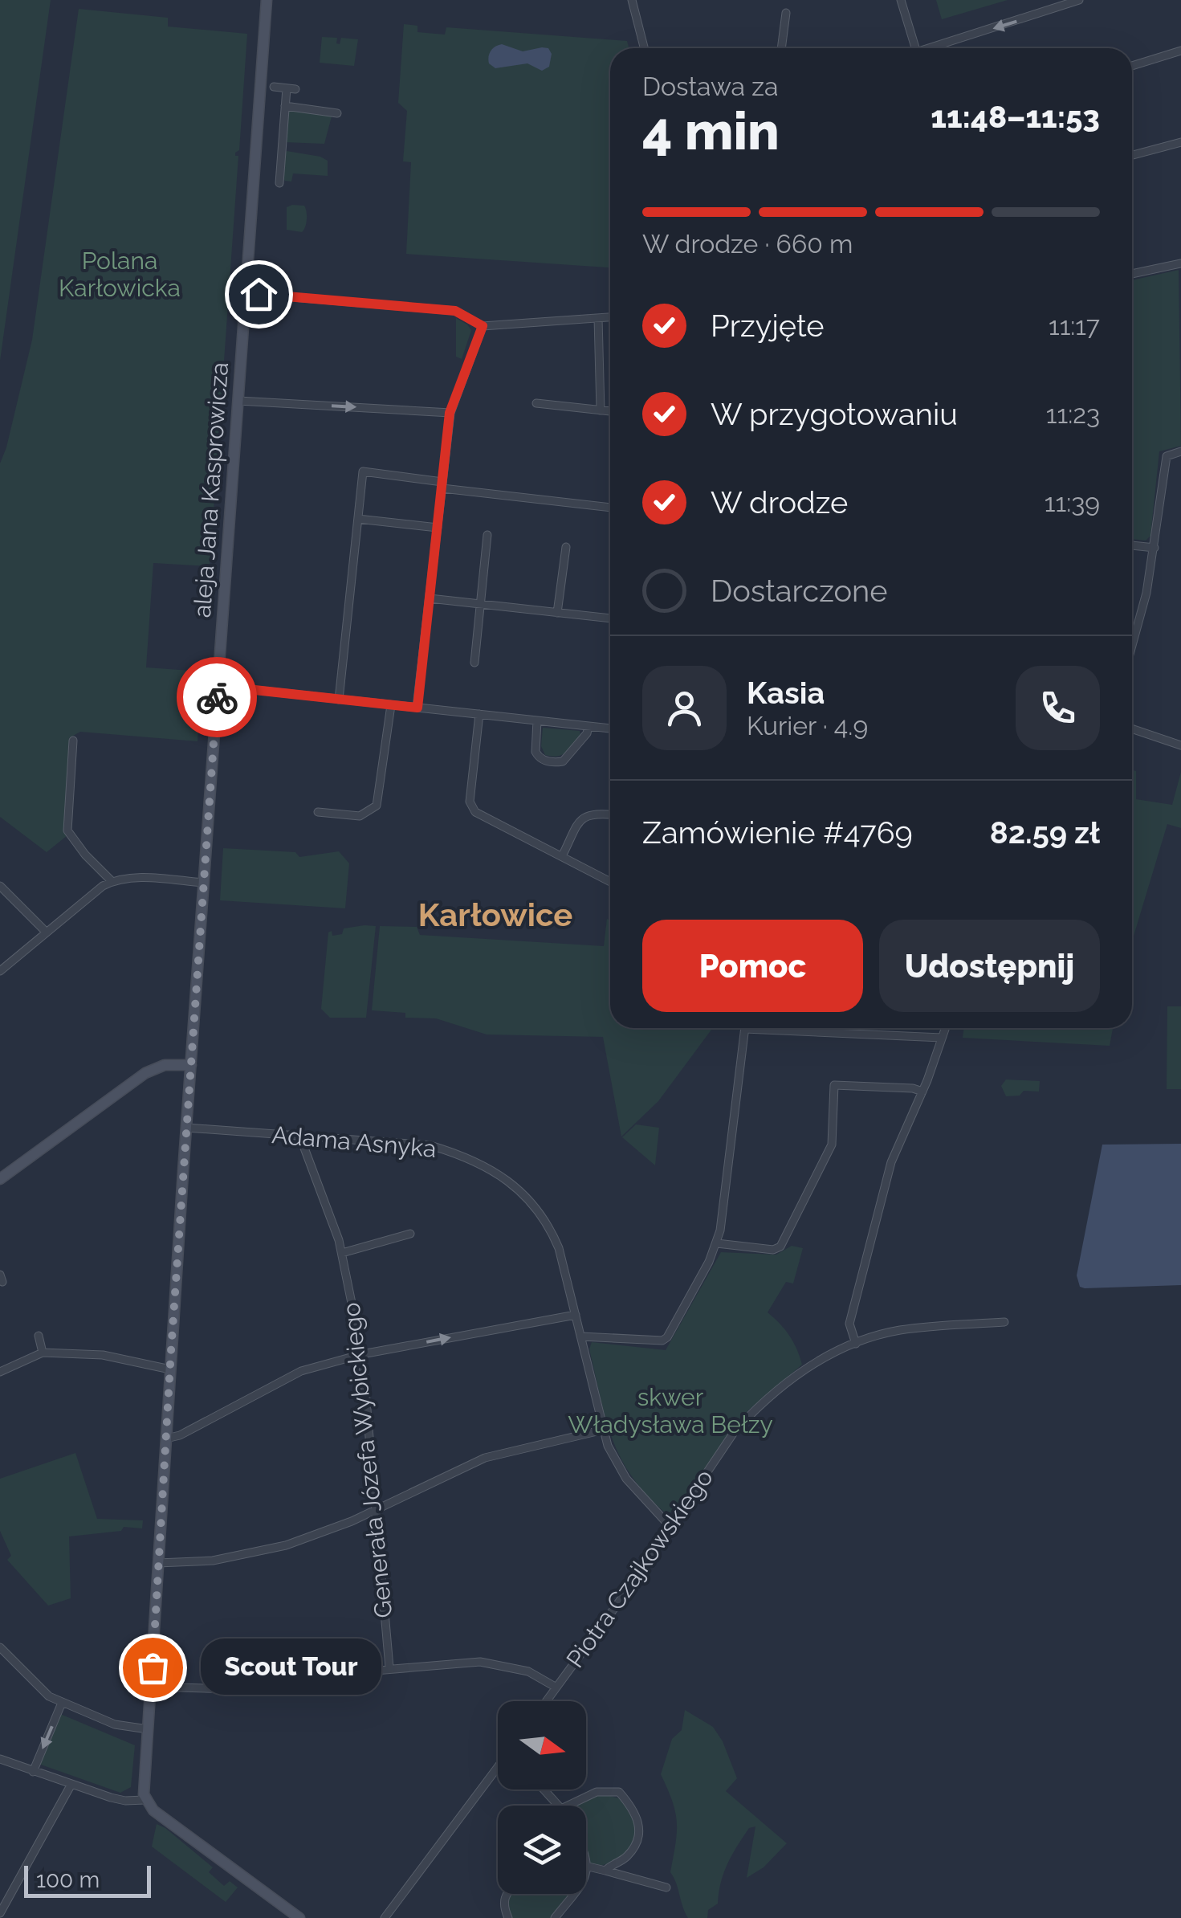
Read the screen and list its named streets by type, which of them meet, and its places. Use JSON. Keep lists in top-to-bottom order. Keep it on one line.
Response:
{"streets":{"street":["aleja Jana Kasprowicza","Adama Asnyka","Generała Józefa Wybickiego","Piotra Czajkowskiego"]},"crossings":[["aleja Jana Kasprowicza","Adama Asnyka"],["Adama Asnyka","Generała Józefa Wybickiego"],["Adama Asnyka","Piotra Czajkowskiego"]],"districts":["Karłowice"],"parks":["Polana Karłowicka","skwer Władysława Bełzy"],"places":["Scout Tour"],"scale_bar":"100 m","north":"right","page":{"heading":["4 min","Dostawa za","11:48–11:53"],"panel":["Kasia","Kurier · 4.9","Zamówienie #4769","82.59 zł"],"bar":"W drodze · 660 m","list":[["Przyjęte","11:17"],["W przygotowaniu","11:23"],["W drodze","11:39"],"Dostarczone"],"buttons":["Pomoc","Udostępnij"],"bubble":"Scout Tour","scale":"100 m"}}
